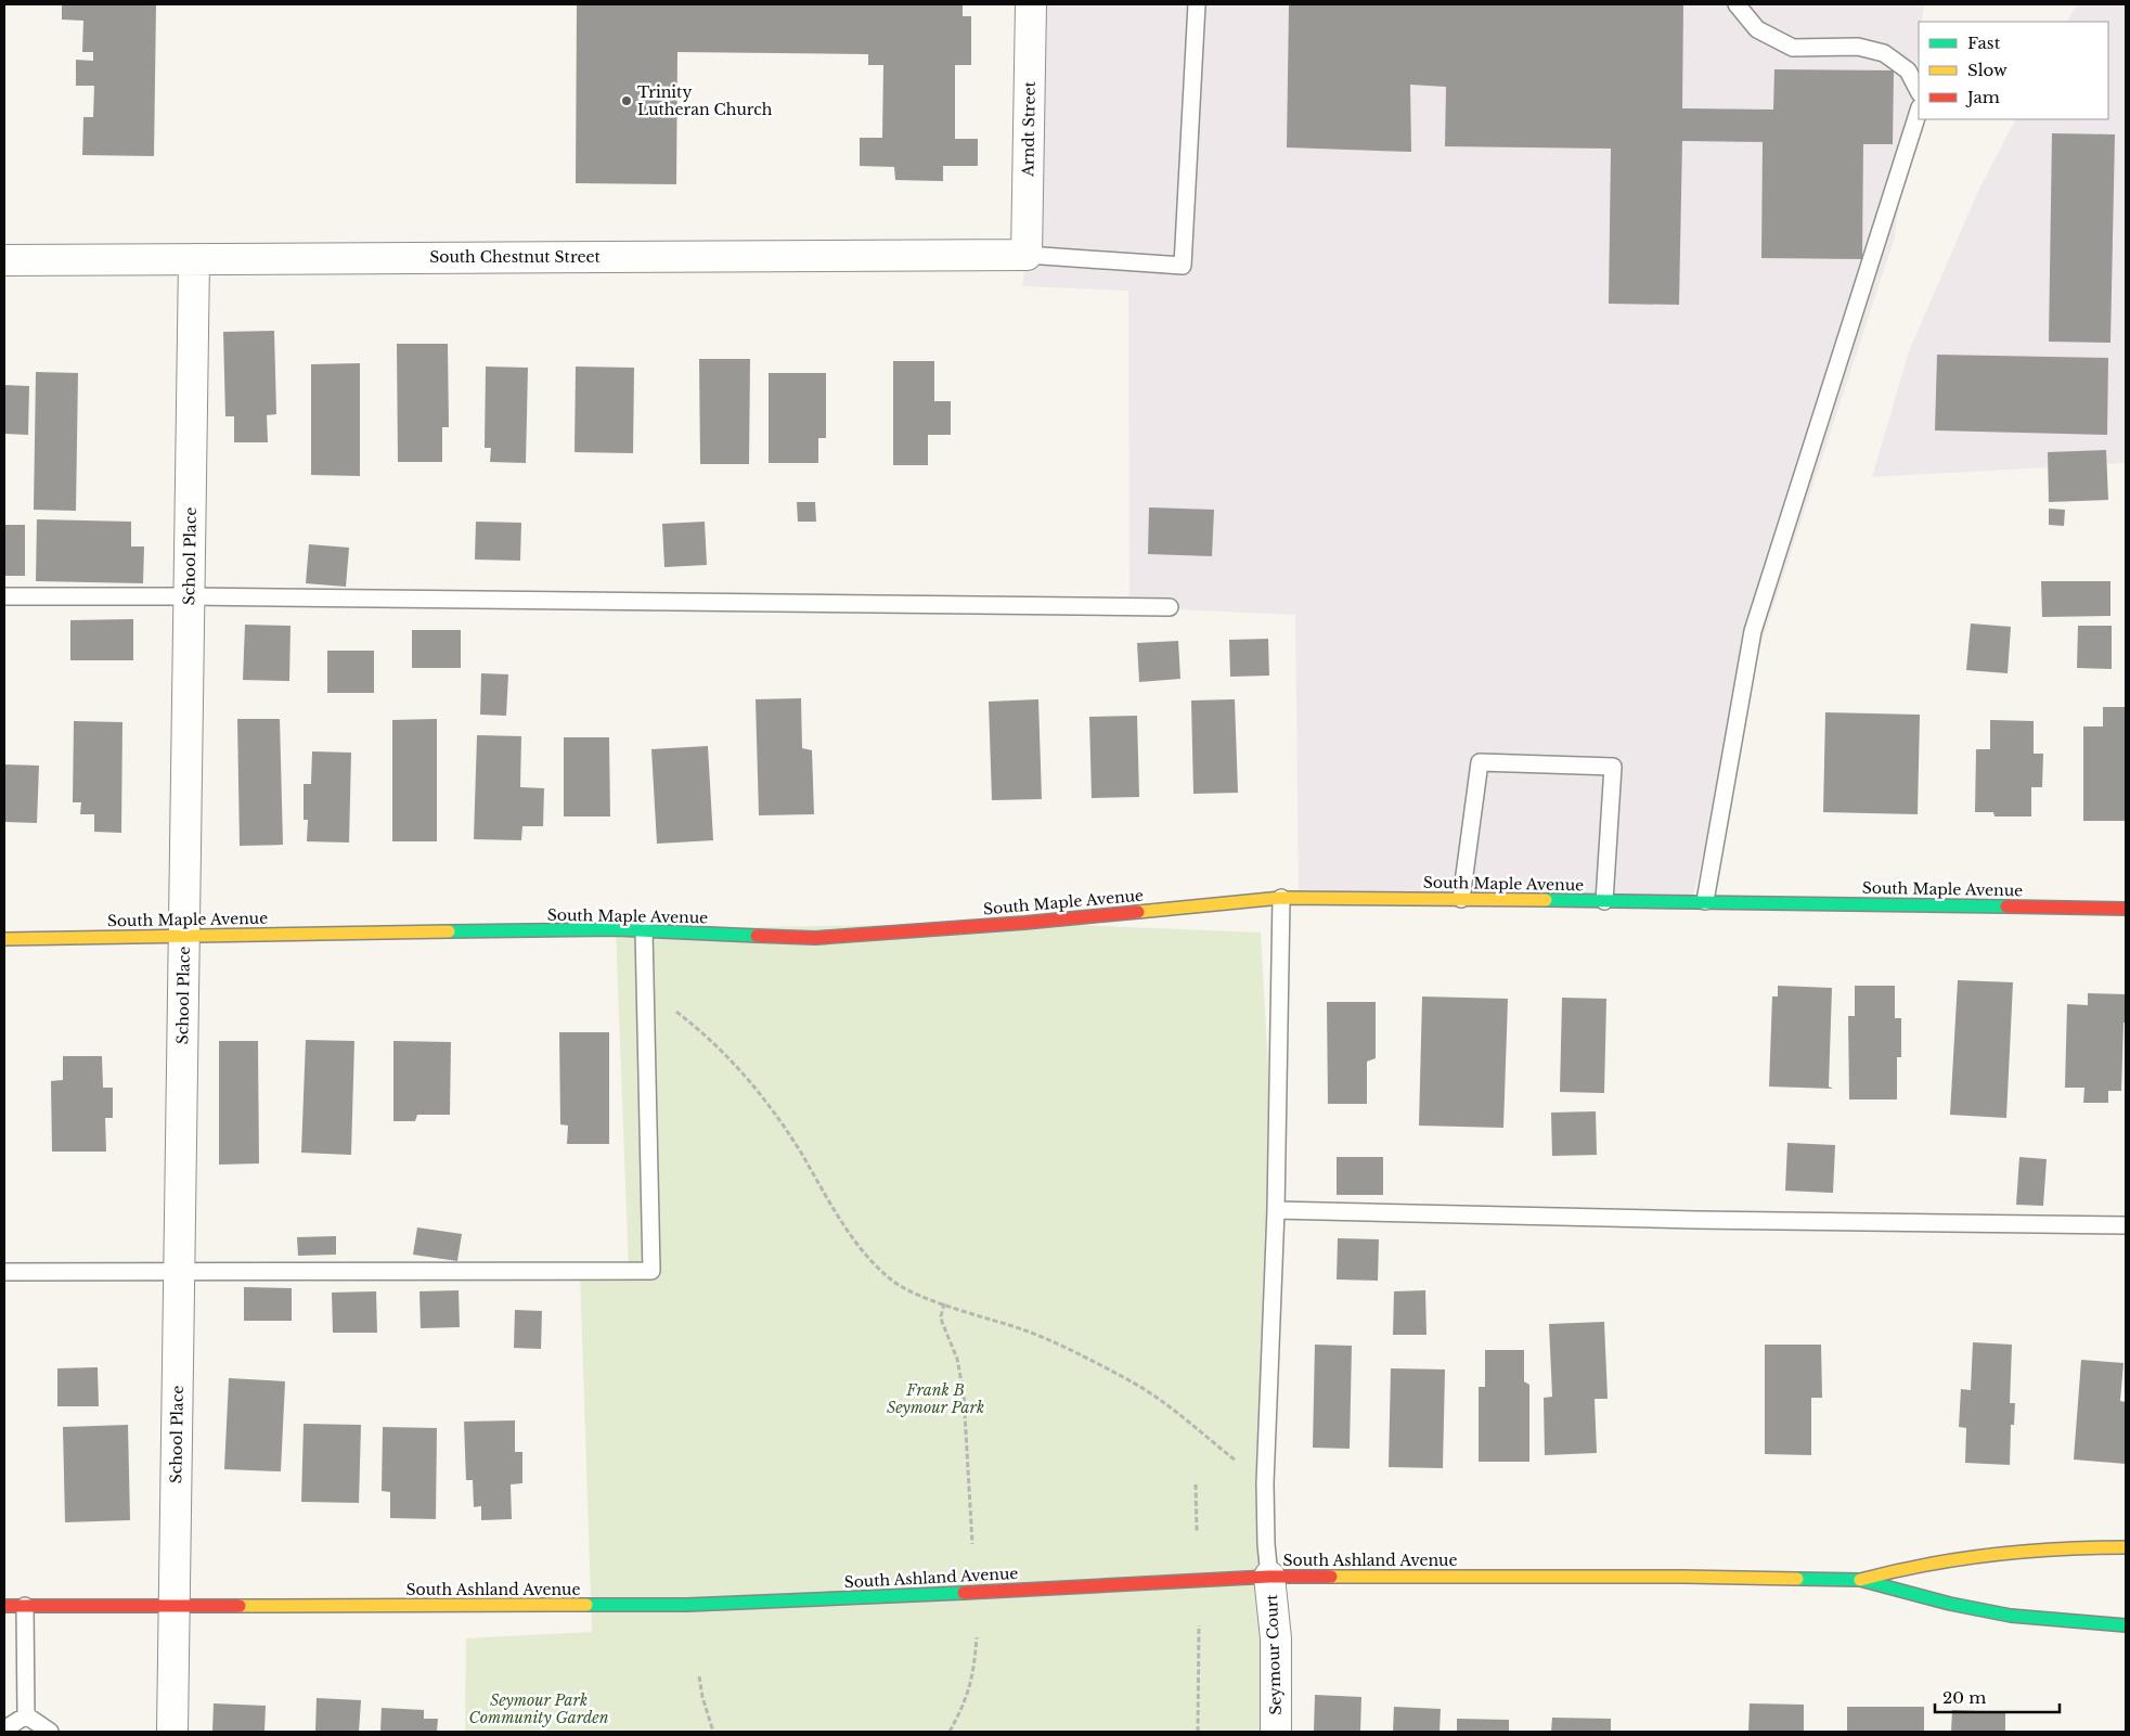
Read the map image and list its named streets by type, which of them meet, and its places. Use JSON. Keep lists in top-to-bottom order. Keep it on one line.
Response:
{"streets":{"main road":["South Maple Avenue","South Ashland Avenue"],"street":["Arndt Street","South Chestnut Street","School Place","Seymour Court"]},"crossings":[["Arndt Street","South Chestnut Street"],["South Chestnut Street","School Place"],["School Place","South Maple Avenue"],["School Place","South Ashland Avenue"],["South Ashland Avenue","Seymour Court"]],"parks":["Frank B Seymour Park","Seymour Park Community Garden"],"places":["Trinity Lutheran Church"],"legend":["Fast","Slow","Jam"],"scale_bar":"20 m"}
